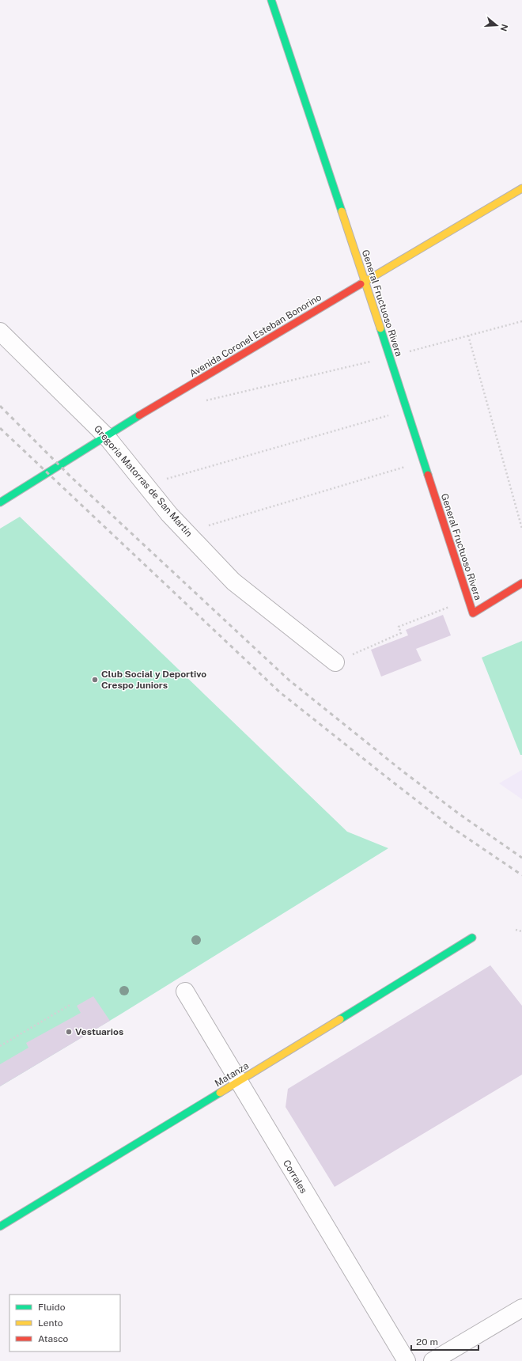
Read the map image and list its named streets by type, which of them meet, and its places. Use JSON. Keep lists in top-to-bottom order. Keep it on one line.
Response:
{"streets":{"street":["General Fructuoso Rivera","Avenida Coronel Esteban Bonorino","Gregoria Matorras de San Martín","Matanza","Corrales"]},"crossings":[["General Fructuoso Rivera","Avenida Coronel Esteban Bonorino"],["Avenida Coronel Esteban Bonorino","Gregoria Matorras de San Martín"],["Matanza","Corrales"]],"places":["Club Social y Deportivo Crespo Juniors","Vestuarios"],"legend":["Fluido","Lento","Atasco"],"scale_bar":"20 m","north":"right"}
